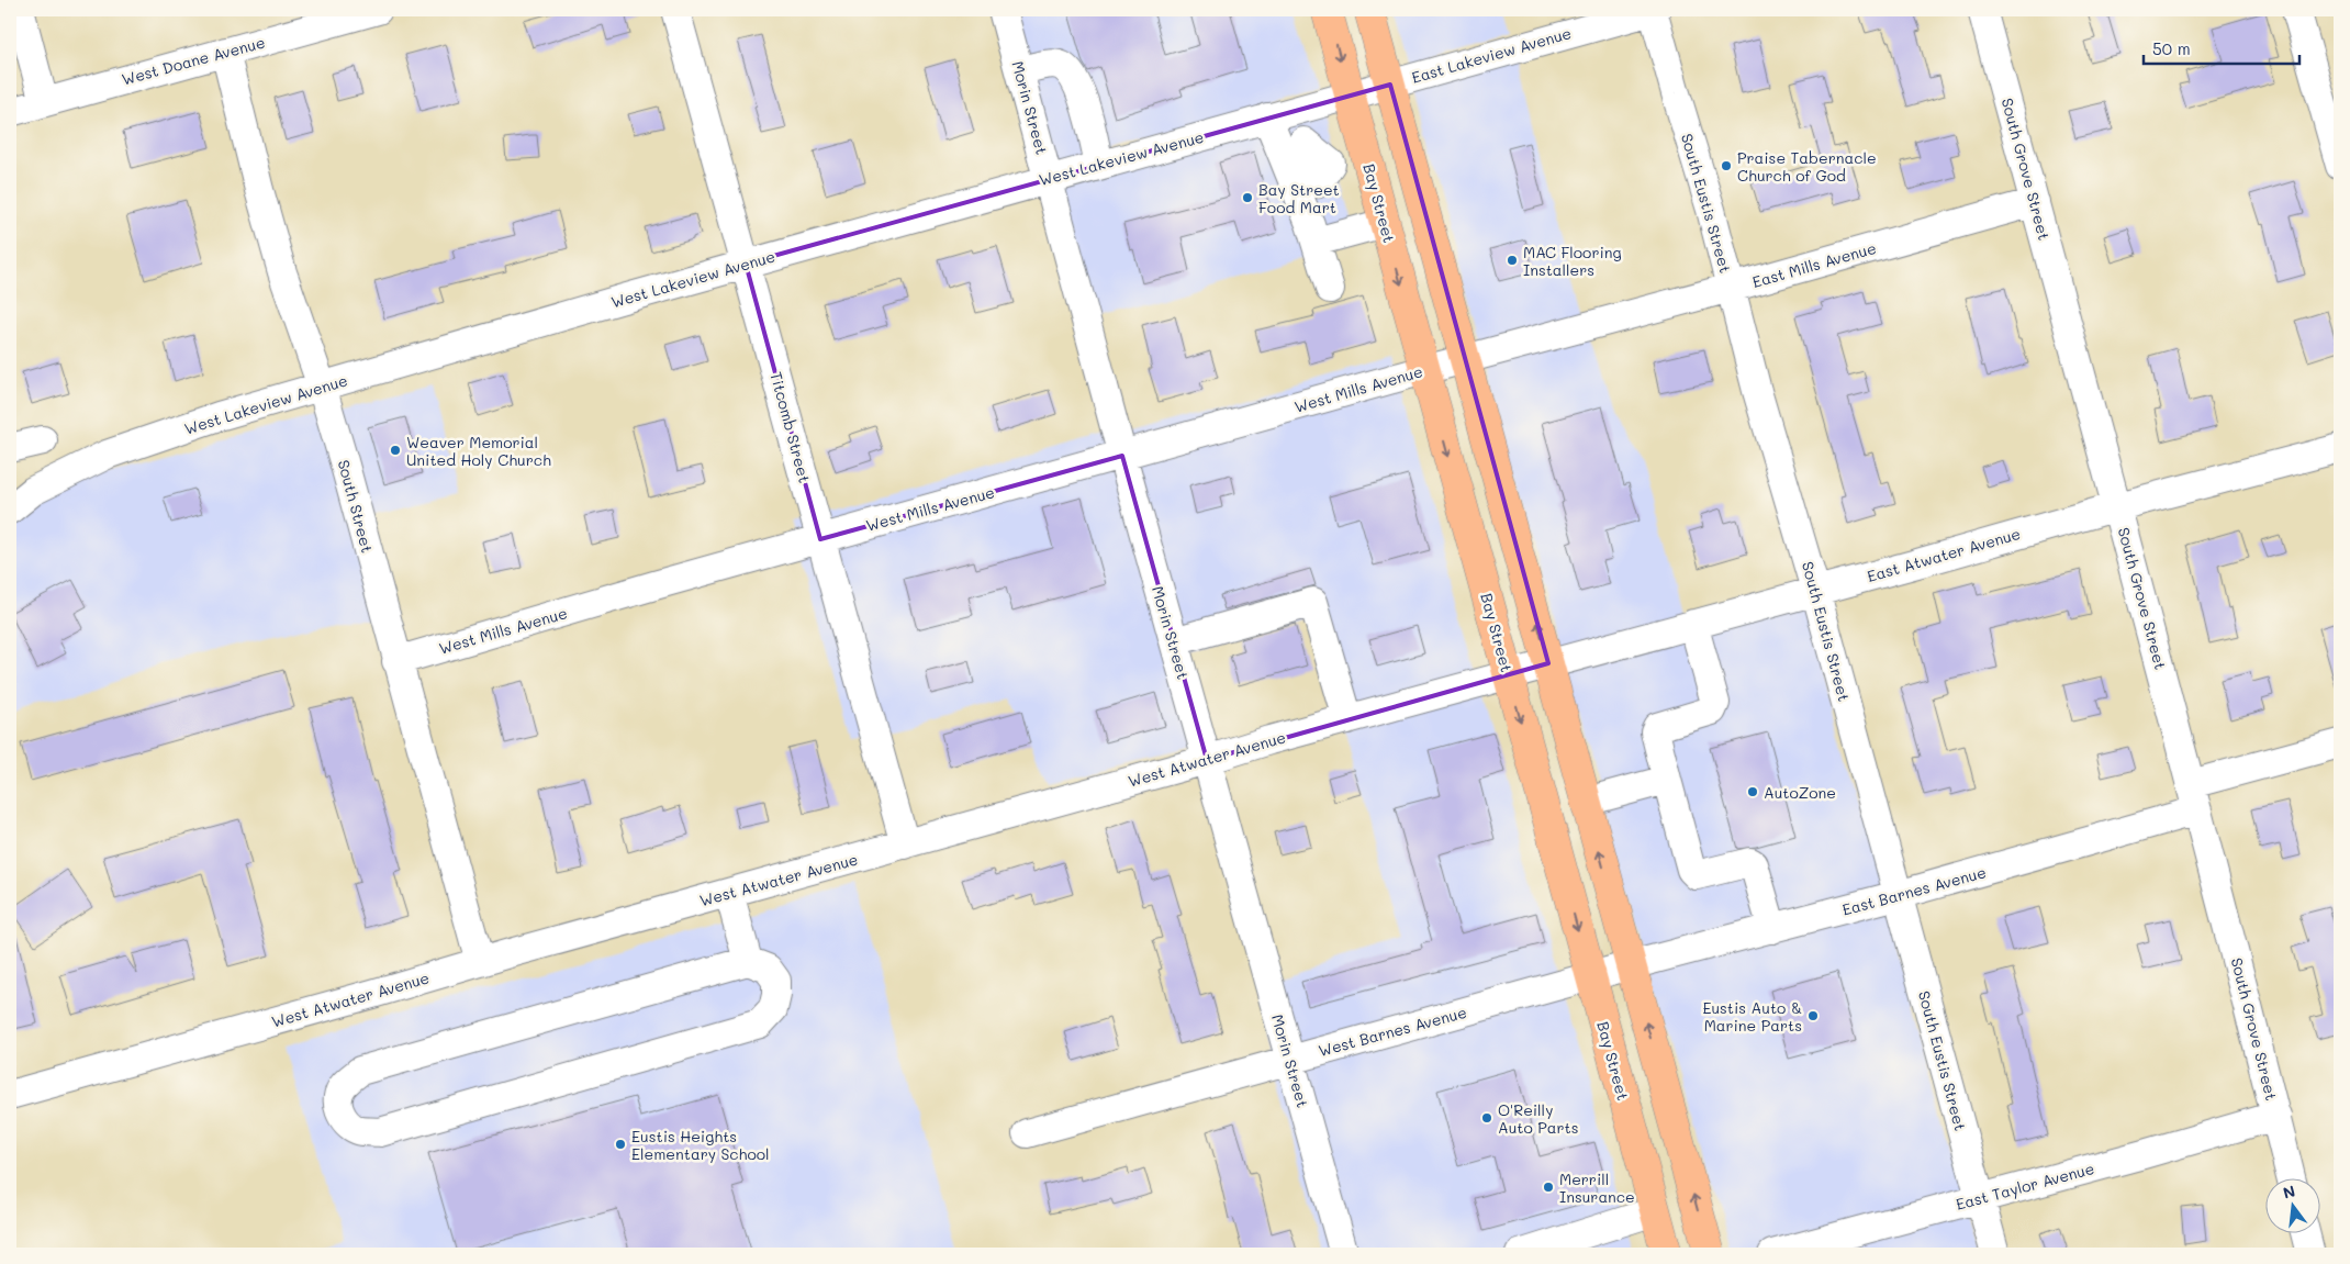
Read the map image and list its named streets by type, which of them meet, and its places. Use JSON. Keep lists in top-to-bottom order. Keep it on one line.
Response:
{"streets":{"main road":["Bay Street"],"street":["East Lakeview Avenue","West Doane Avenue","Morin Street","West Lakeview Avenue","South Grove Street","South Eustis Street","East Mills Avenue","West Mills Avenue","Titcomb Street","South Street","East Atwater Avenue","West Atwater Avenue","East Barnes Avenue","West Barnes Avenue","East Taylor Avenue"]},"crossings":[["East Lakeview Avenue","West Lakeview Avenue"],["East Lakeview Avenue","South Eustis Street"],["West Doane Avenue","South Street"],["Morin Street","West Lakeview Avenue"],["Morin Street","West Mills Avenue"],["Morin Street","West Atwater Avenue"],["Morin Street","West Barnes Avenue"],["West Lakeview Avenue","Bay Street"],["West Lakeview Avenue","Titcomb Street"],["West Lakeview Avenue","South Street"],["South Grove Street","East Mills Avenue"],["South Grove Street","East Atwater Avenue"],["South Grove Street","East Barnes Avenue"],["South Grove Street","East Taylor Avenue"],["Bay Street","West Mills Avenue"],["Bay Street","West Atwater Avenue"],["Bay Street","West Barnes Avenue"],["South Eustis Street","East Mills Avenue"],["South Eustis Street","East Atwater Avenue"],["South Eustis Street","East Barnes Avenue"],["South Eustis Street","East Taylor Avenue"],["East Mills Avenue","West Mills Avenue"],["West Mills Avenue","Titcomb Street"],["West Mills Avenue","South Street"],["Titcomb Street","West Atwater Avenue"],["South Street","West Atwater Avenue"],["East Atwater Avenue","West Atwater Avenue"],["East Barnes Avenue","West Barnes Avenue"]],"places":["Praise Tabernacle Church of God","Bay Street Food Mart","MAC Flooring Installers","Weaver Memorial United Holy Church","AutoZone","Eustis Auto & Marine Parts","O'Reilly Auto Parts","Eustis Heights Elementary School","Merrill Insurance"],"scale_bar":"50 m","north":"top"}
